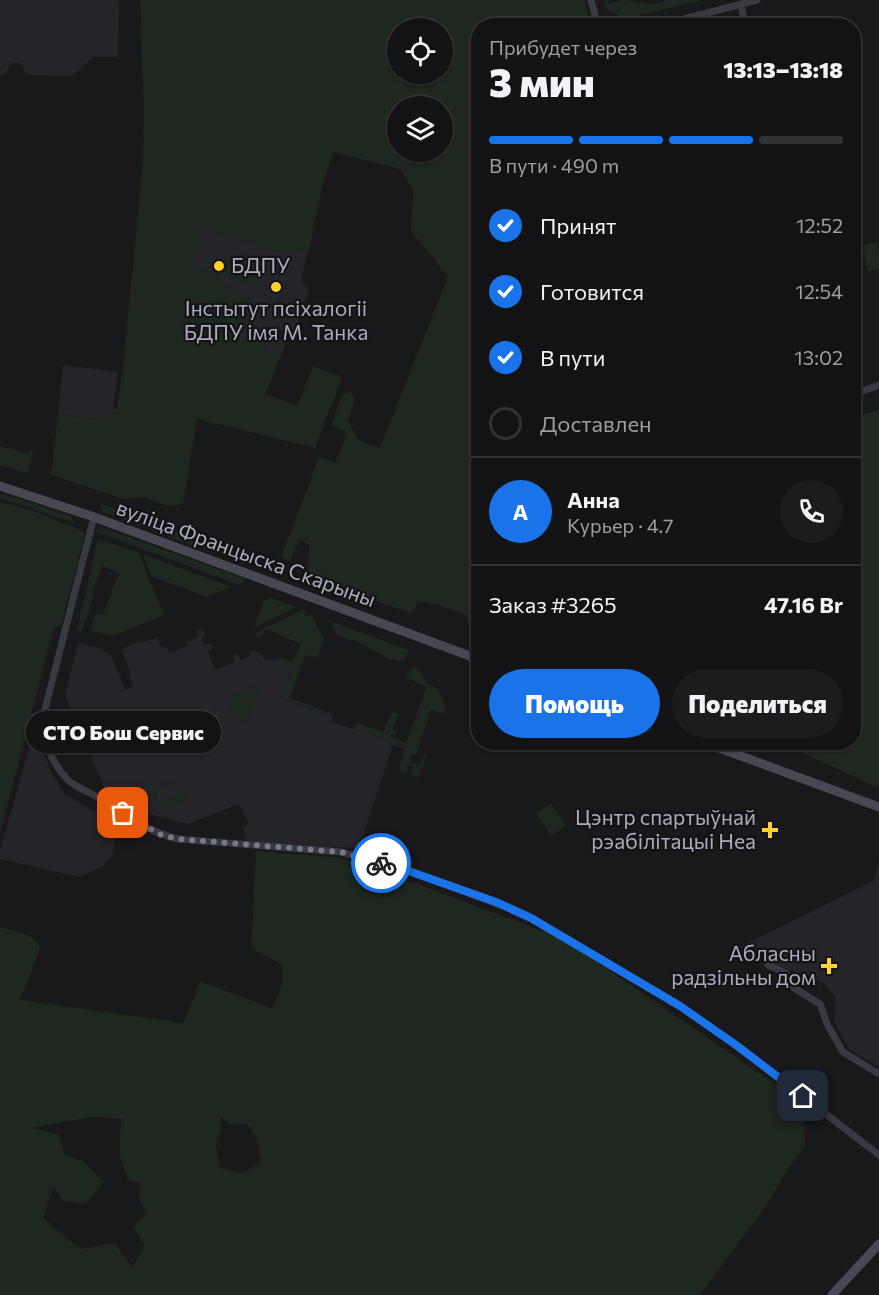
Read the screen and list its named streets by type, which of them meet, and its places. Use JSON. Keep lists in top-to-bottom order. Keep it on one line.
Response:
{"streets":{"main road":["вуліца Францыска Скарыны"]},"places":{"other":["БДПУ","Інстытут псіхалогіі БДПУ імя М. Танка","СТО Бош Сервис"],"health":["Цэнтр спартыўнай рэабілітацыі Неа","Абласны радзільны дом"]},"page":{"heading":["3 мин","Прибудет через","13:13–13:18"],"panel":["Анна","Курьер · 4.7","Заказ #3265","47.16 Br"],"bar":"В пути · 490 m","list":[["Принят","12:52"],["Готовится","12:54"],["В пути","13:02"],"Доставлен"],"round":"А","buttons":["Помощь","Поделиться"],"bubble":"СТО Бош Сервис"}}
